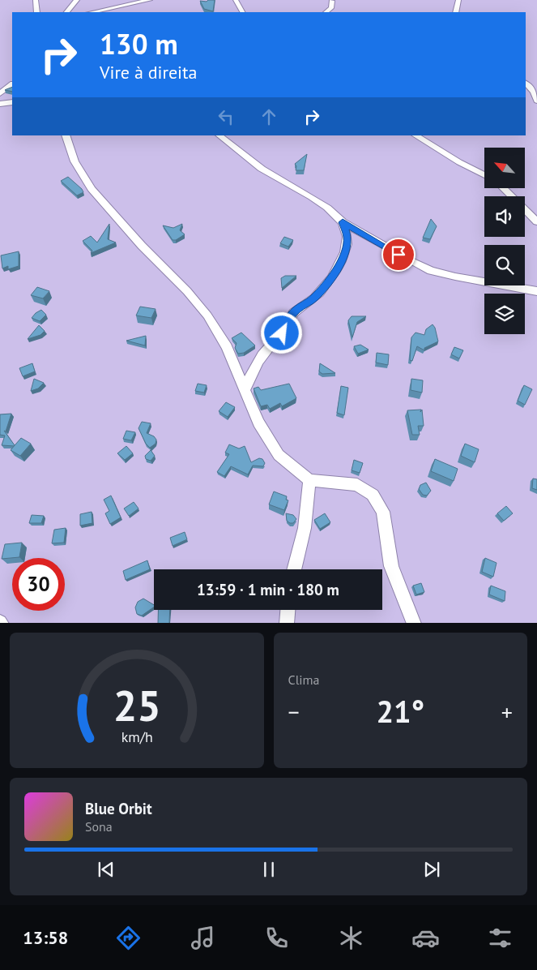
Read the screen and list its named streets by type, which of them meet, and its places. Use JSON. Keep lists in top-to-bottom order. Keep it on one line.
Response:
{"north":"top left","page":{"turn":["130 m","Vire à direita"],"limit":"30","trip":"13:59 · 1 min · 180 m","tile":"Clima","heat":["−","21°","+"],"song":["Blue Orbit","Sona"],"tabs":"13:58","gauge":["25","km/h"]}}
